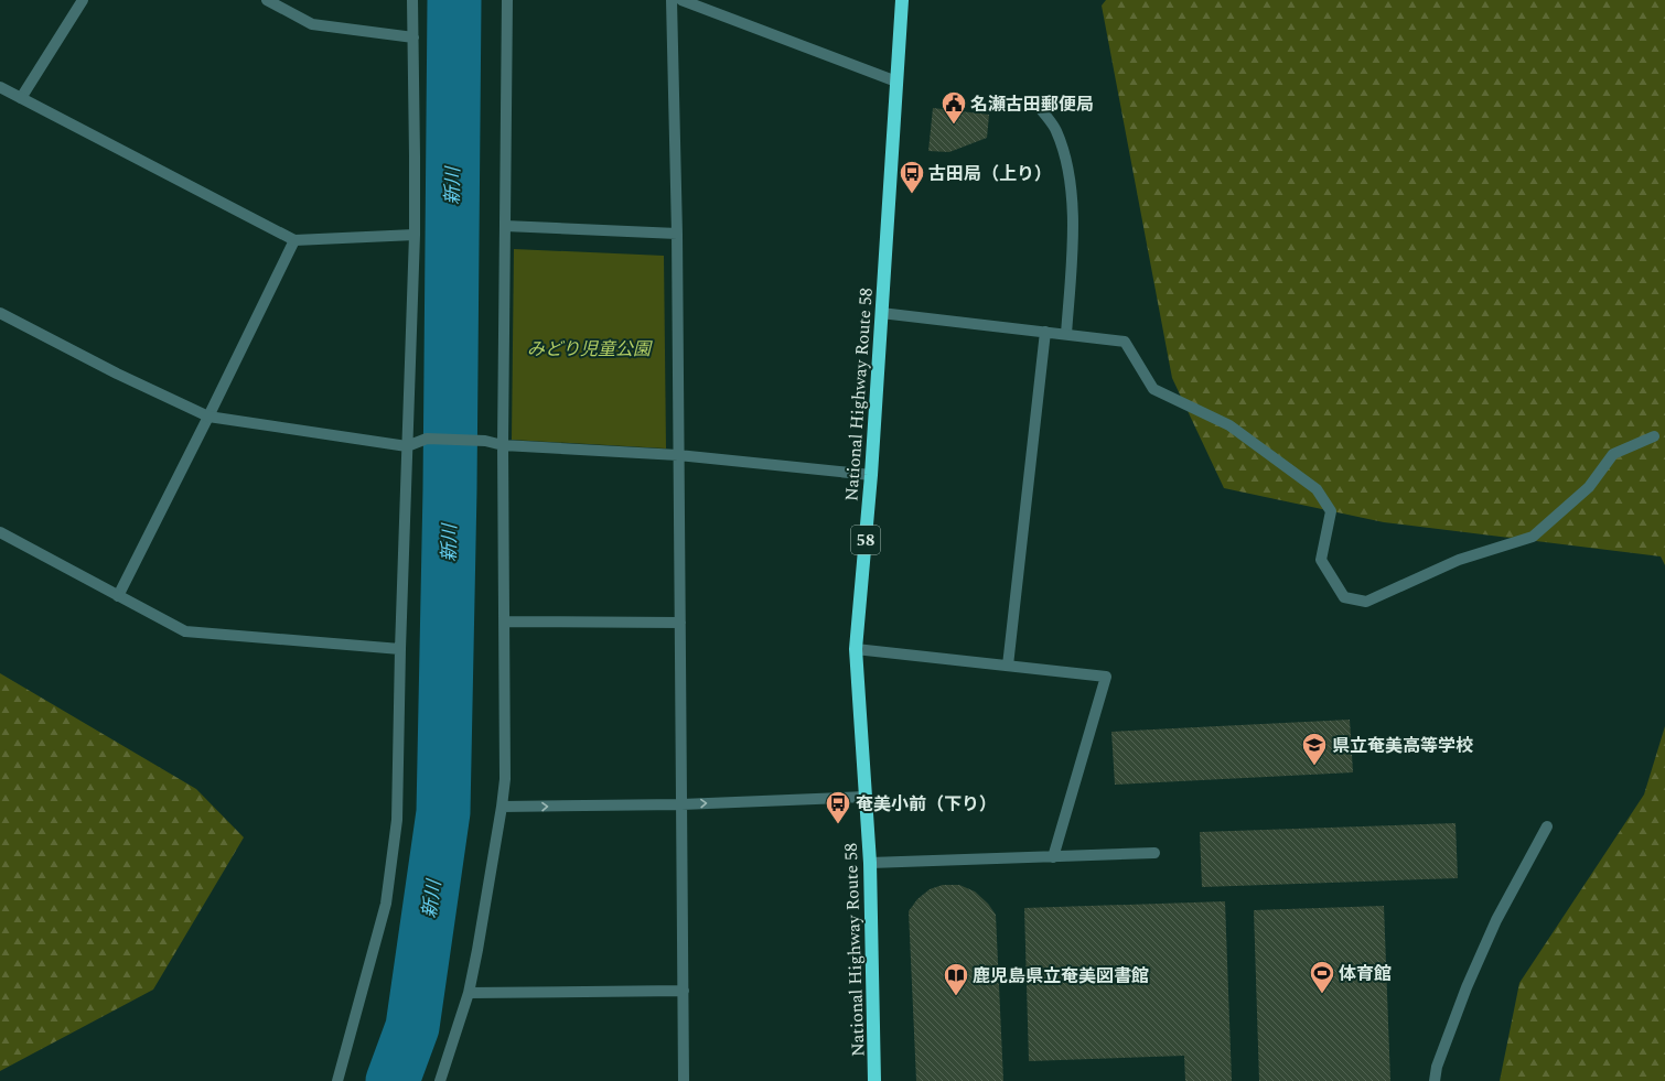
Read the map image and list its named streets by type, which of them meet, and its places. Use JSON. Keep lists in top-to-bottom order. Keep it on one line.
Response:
{"streets":{"highway":["National Highway Route 58","58"]},"water":["新川"],"parks":["みどり児童公園"],"places":{"public building":["名瀬古田郵便局"],"bus stop":["古田局（上り）","奄美小前（下り）"],"school or university":["県立奄美高等学校"],"sports":["体育館"],"library":["鹿児島県立奄美図書館"]}}
